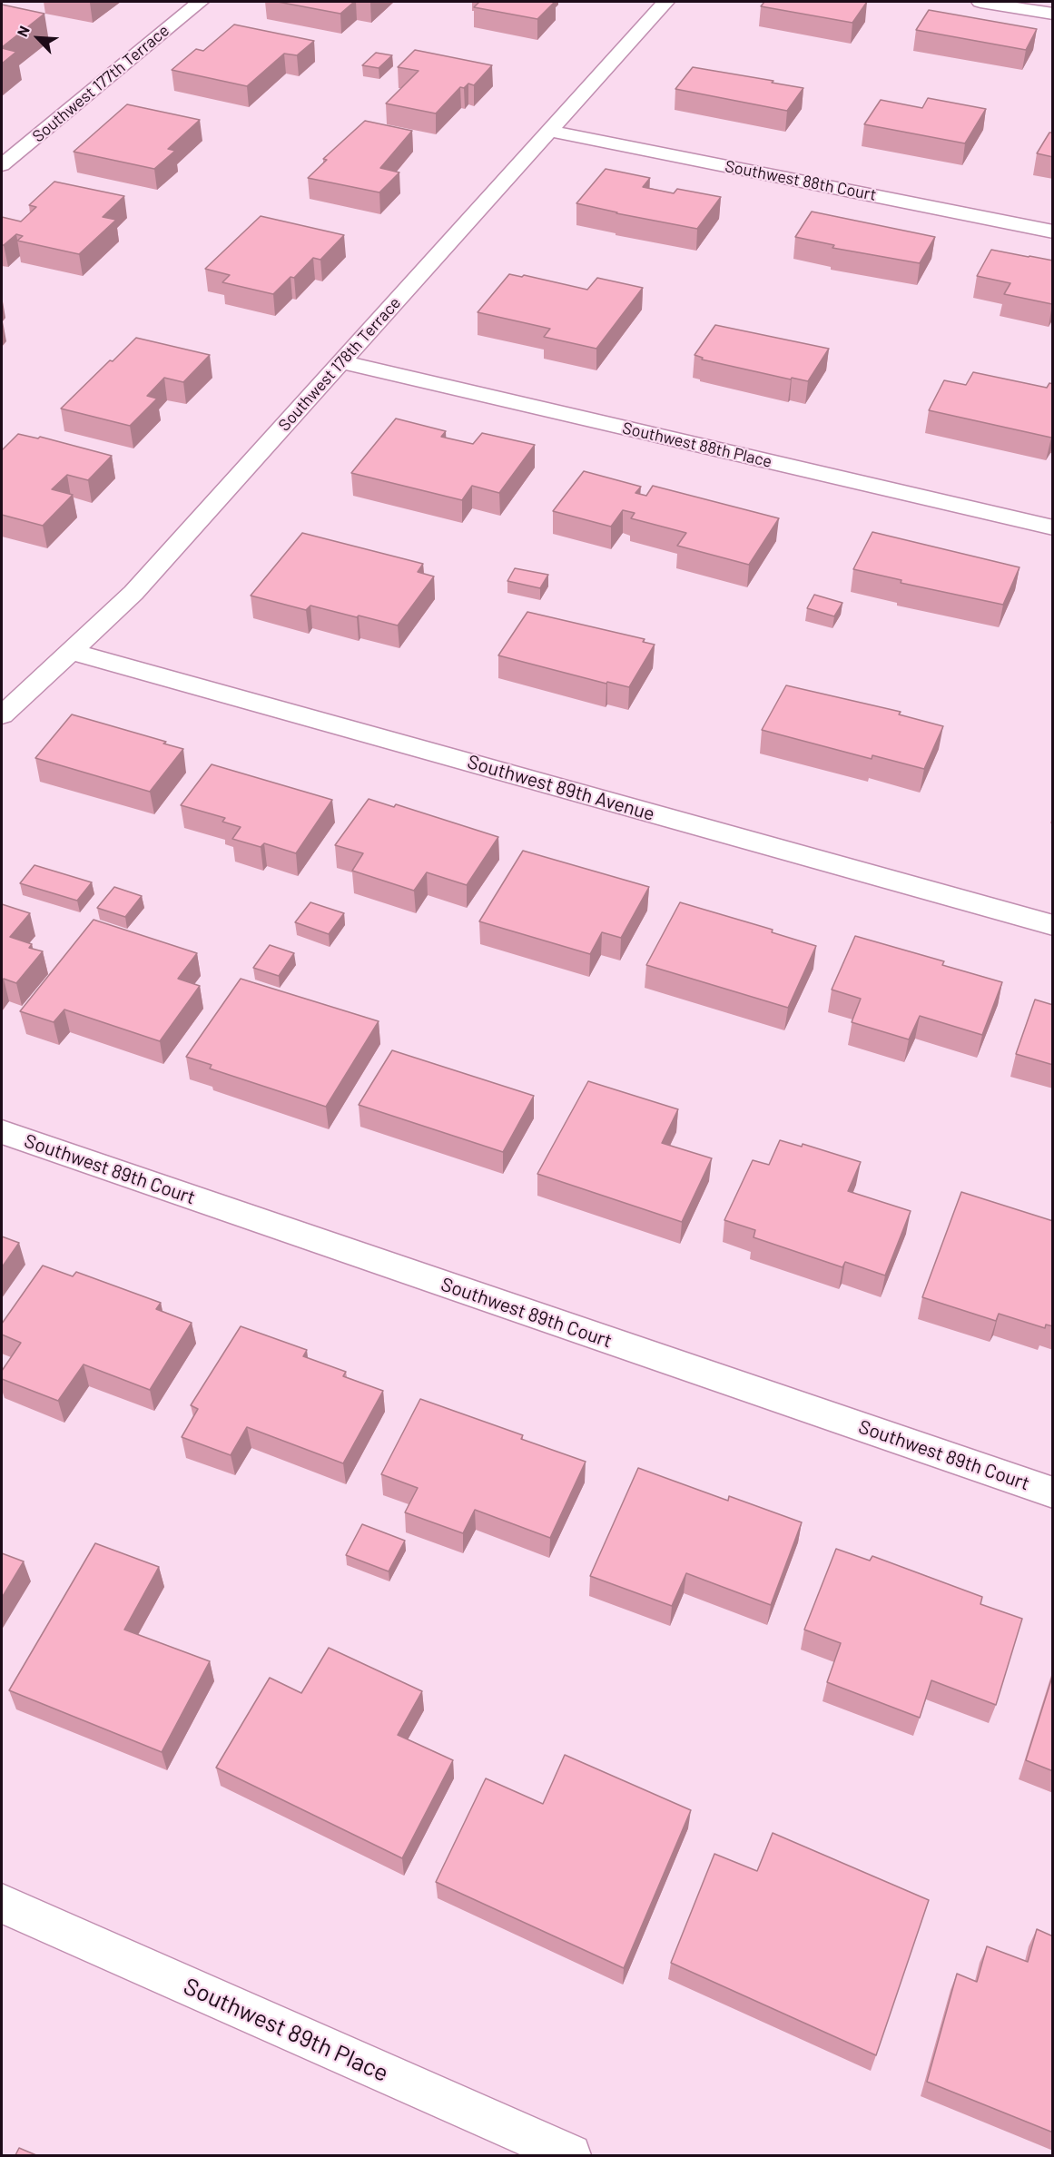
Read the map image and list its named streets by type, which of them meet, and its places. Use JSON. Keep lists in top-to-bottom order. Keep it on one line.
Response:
{"streets":{"street":["Southwest 177th Terrace","Southwest 88th Court","Southwest 178th Terrace","Southwest 88th Place","Southwest 89th Avenue","Southwest 89th Court","Southwest 89th Place"]},"crossings":[["Southwest 88th Court","Southwest 178th Terrace"],["Southwest 178th Terrace","Southwest 88th Place"],["Southwest 178th Terrace","Southwest 89th Avenue"]],"north":"top left"}
